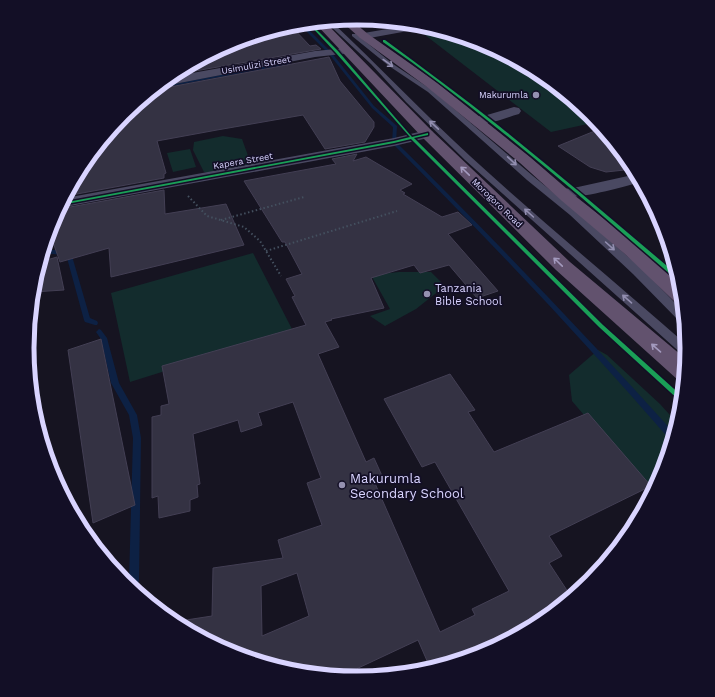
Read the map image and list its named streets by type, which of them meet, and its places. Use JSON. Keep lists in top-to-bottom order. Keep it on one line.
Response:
{"streets":{"highway":["Morogoro Road"],"street":["Usimulizi Street","Kapera Street"]},"crossings":[["Usimulizi Street","Morogoro Road"],["Kapera Street","Morogoro Road"]],"places":["Makurumla","Tanzania Bible School","Makurumla Secondary School"]}
